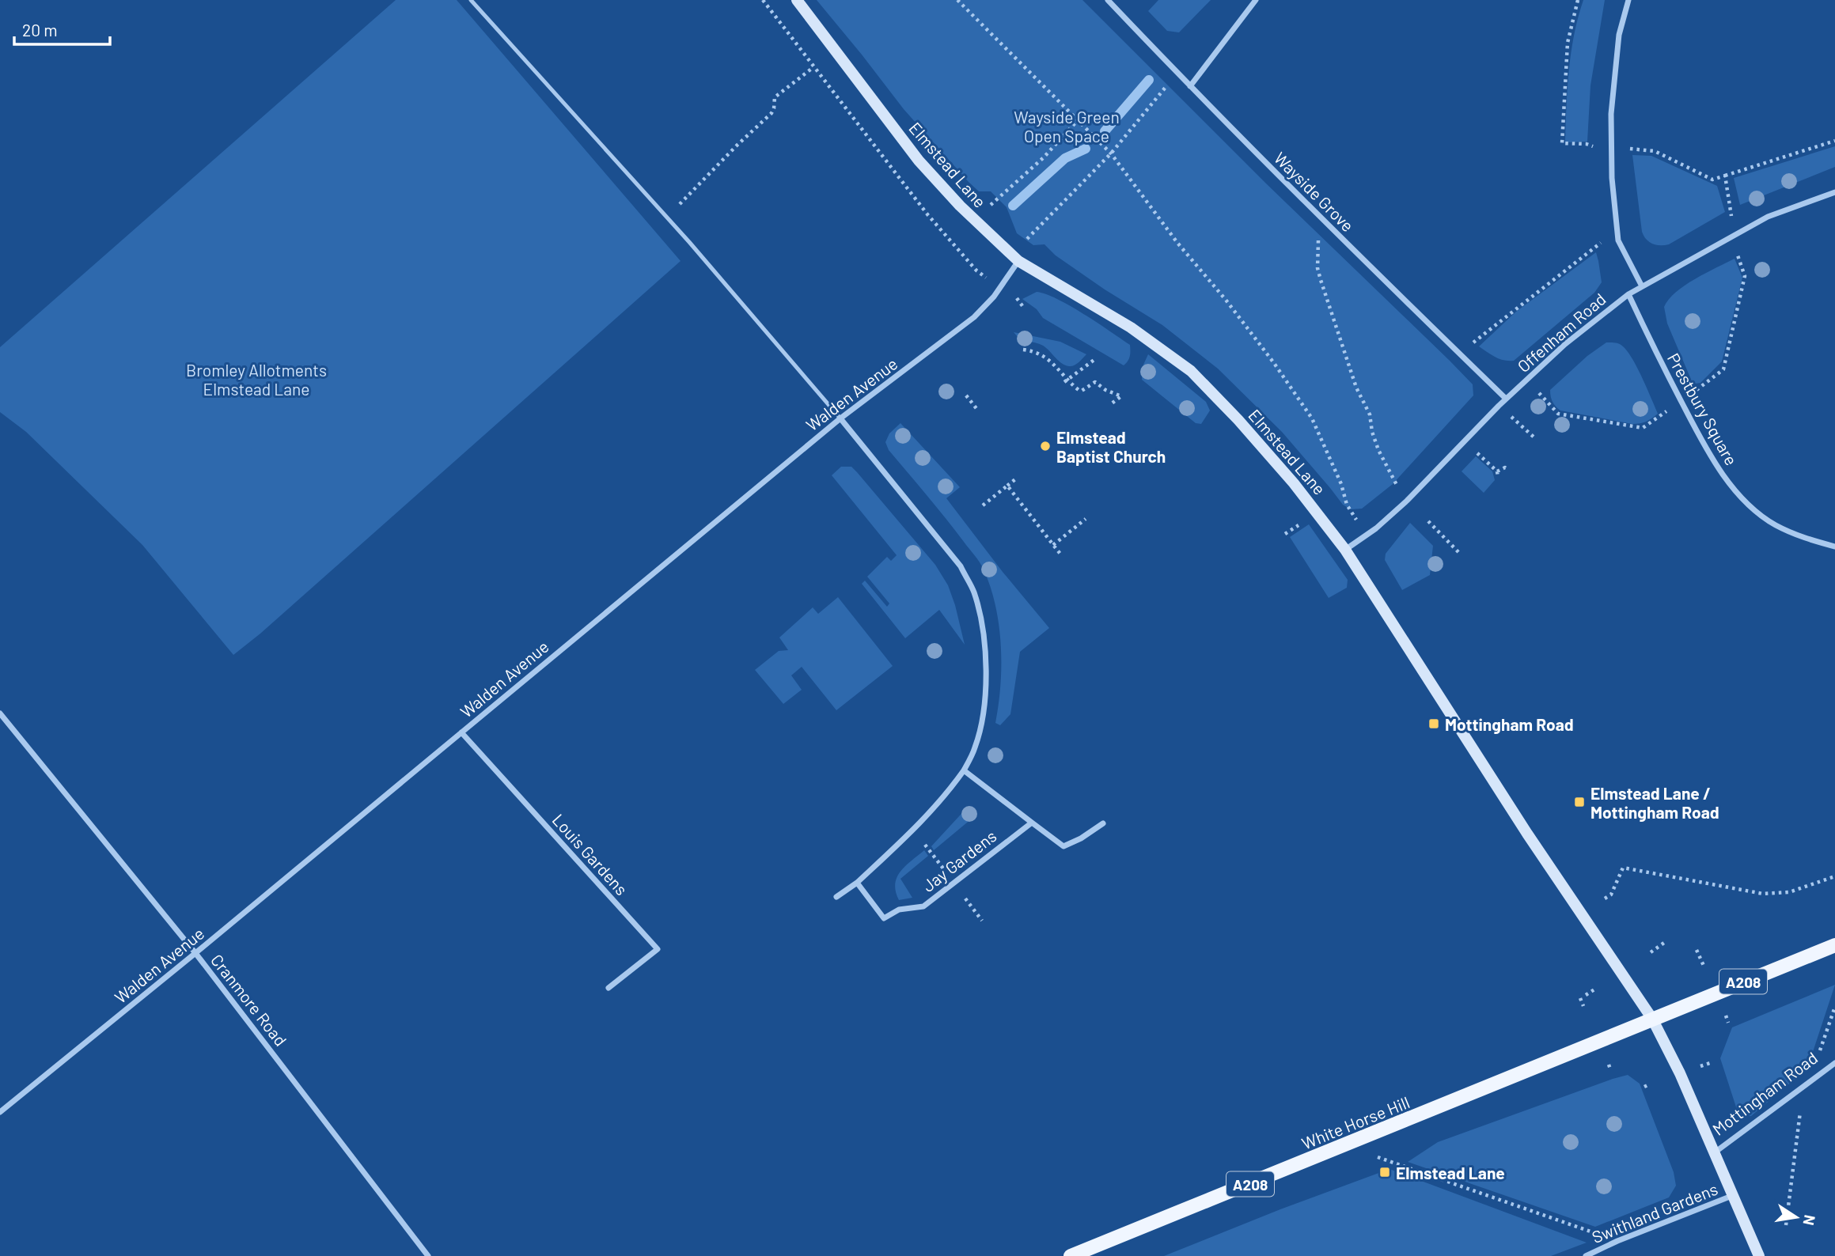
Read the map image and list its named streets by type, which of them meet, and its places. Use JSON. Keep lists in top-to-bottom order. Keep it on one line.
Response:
{"streets":{"main road":["A208","White Horse Hill"],"street":["Elmstead Lane","Wayside Grove","Offenham Road","Walden Avenue","Prestbury Square","Louis Gardens","Jay Gardens","Cranmore Road","Mottingham Road","Swithland Gardens"]},"crossings":[["Elmstead Lane","Offenham Road"],["Elmstead Lane","Walden Avenue"],["Elmstead Lane","A208"],["Elmstead Lane","Mottingham Road"],["Elmstead Lane","White Horse Hill"],["Elmstead Lane","Swithland Gardens"],["Wayside Grove","Offenham Road"],["Offenham Road","Prestbury Square"],["Walden Avenue","Louis Gardens"],["Walden Avenue","Cranmore Road"],["A208","White Horse Hill"]],"parks":["Wayside Green Open Space","Bromley Allotments Elmstead Lane"],"places":{"other":["Elmstead Baptist Church"],"transit":["Mottingham Road","Elmstead Lane / Mottingham Road","Elmstead Lane"]},"scale_bar":"20 m","north":"right"}
